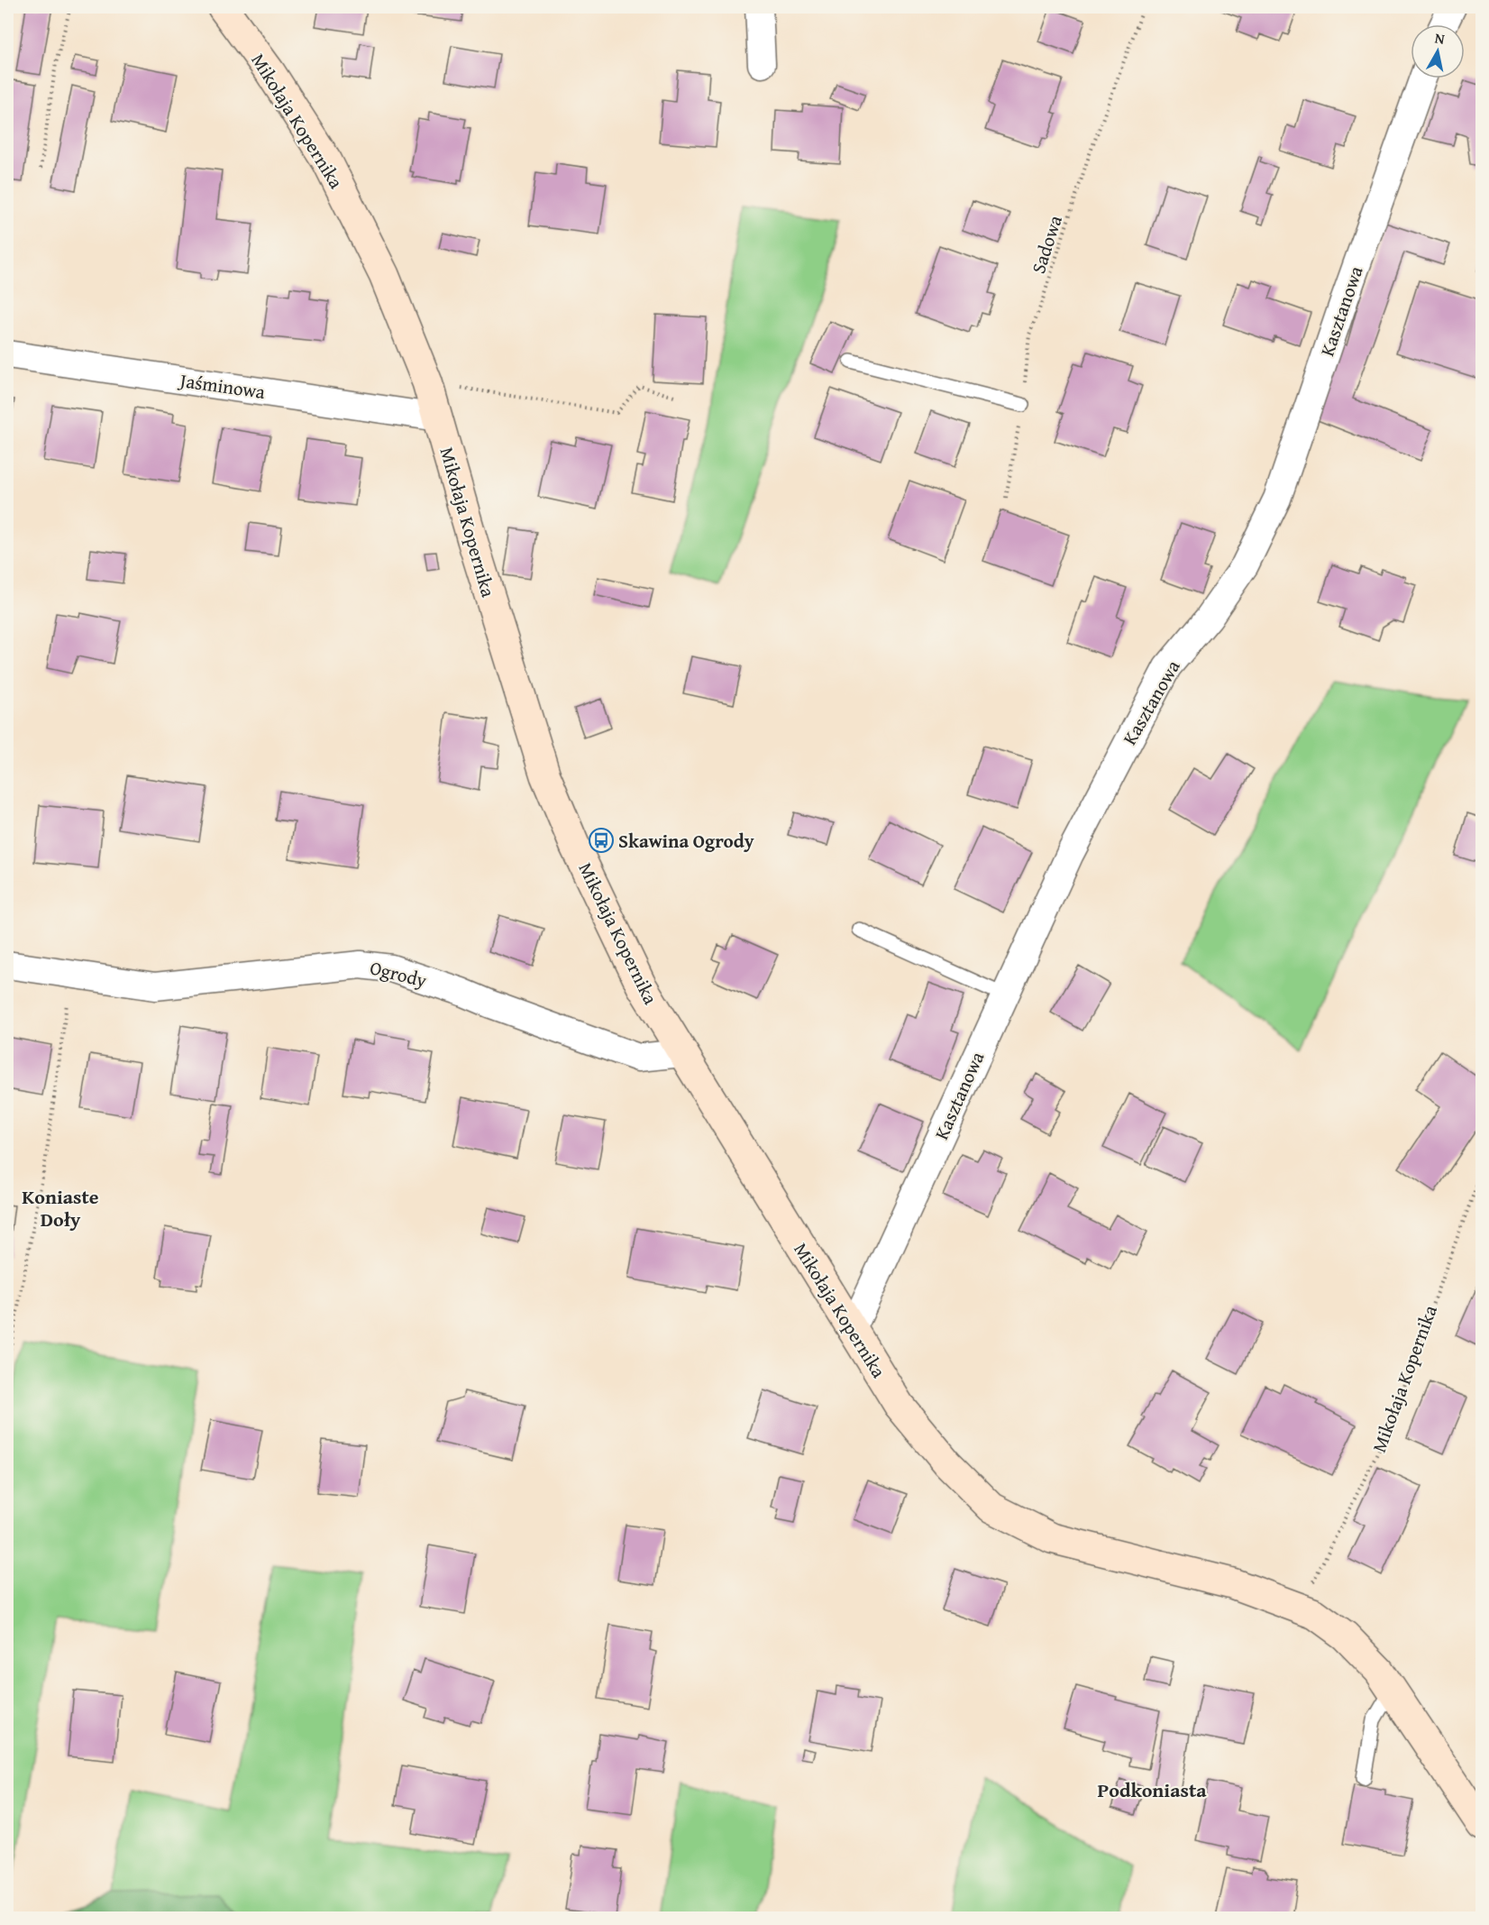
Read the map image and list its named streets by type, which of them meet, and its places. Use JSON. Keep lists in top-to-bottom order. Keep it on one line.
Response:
{"streets":{"street":["Mikołaja Kopernika","Kasztanowa","Jaśminowa","Ogrody"],"path":["Sadowa"]},"crossings":[["Mikołaja Kopernika","Kasztanowa"],["Mikołaja Kopernika","Jaśminowa"],["Mikołaja Kopernika","Ogrody"]],"districts":["Koniaste Doły","Podkoniasta"],"places":{"bus stop":["Skawina Ogrody"]},"north":"top"}
